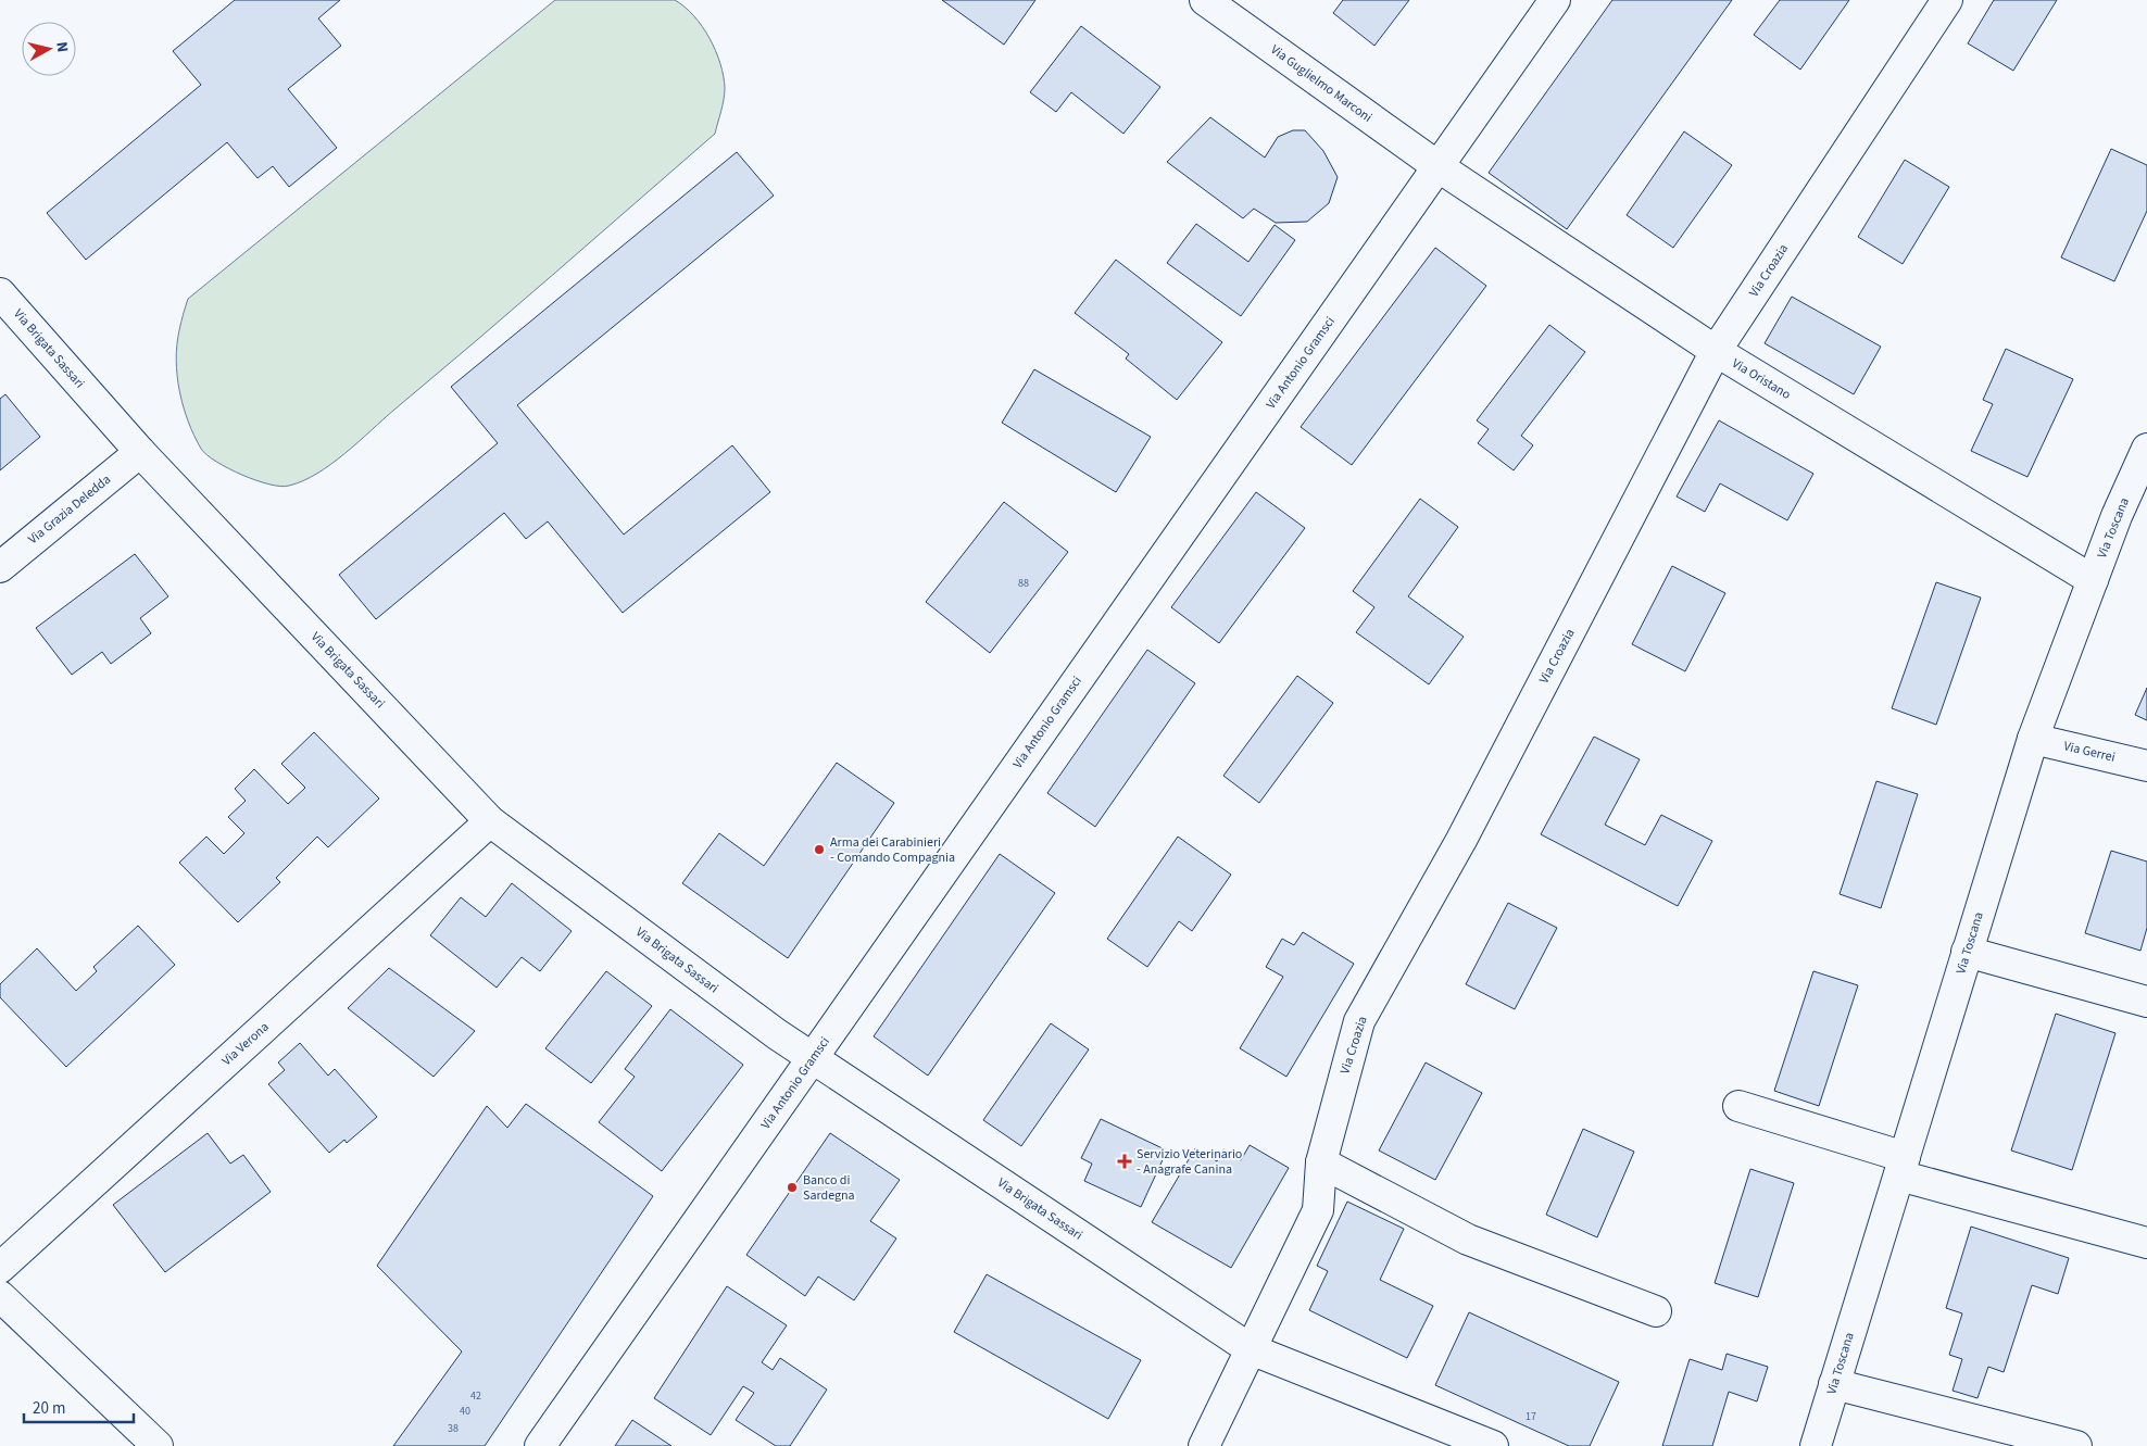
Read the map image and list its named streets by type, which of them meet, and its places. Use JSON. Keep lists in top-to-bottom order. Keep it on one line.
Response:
{"streets":{"street":["Via Guglielmo Marconi","Via Croazia","Via Brigata Sassari","Via Antonio Gramsci","Via Oristano","Via Grazia Deledda","Via Toscana","Via Gerrei","Via Verona"]},"crossings":[["Via Guglielmo Marconi","Via Antonio Gramsci"],["Via Guglielmo Marconi","Via Oristano"],["Via Croazia","Via Brigata Sassari"],["Via Croazia","Via Oristano"],["Via Brigata Sassari","Via Antonio Gramsci"],["Via Brigata Sassari","Via Grazia Deledda"],["Via Brigata Sassari","Via Verona"],["Via Antonio Gramsci","Via Oristano"],["Via Oristano","Via Toscana"],["Via Toscana","Via Gerrei"]],"places":{"other":["Arma dei Carabinieri - Comando Compagnia","Banco di Sardegna"],"health":["Servizio Veterinario - Anagrafe Canina"]},"house_numbers":["88","42","40","17","38"],"scale_bar":"20 m","north":"right"}
